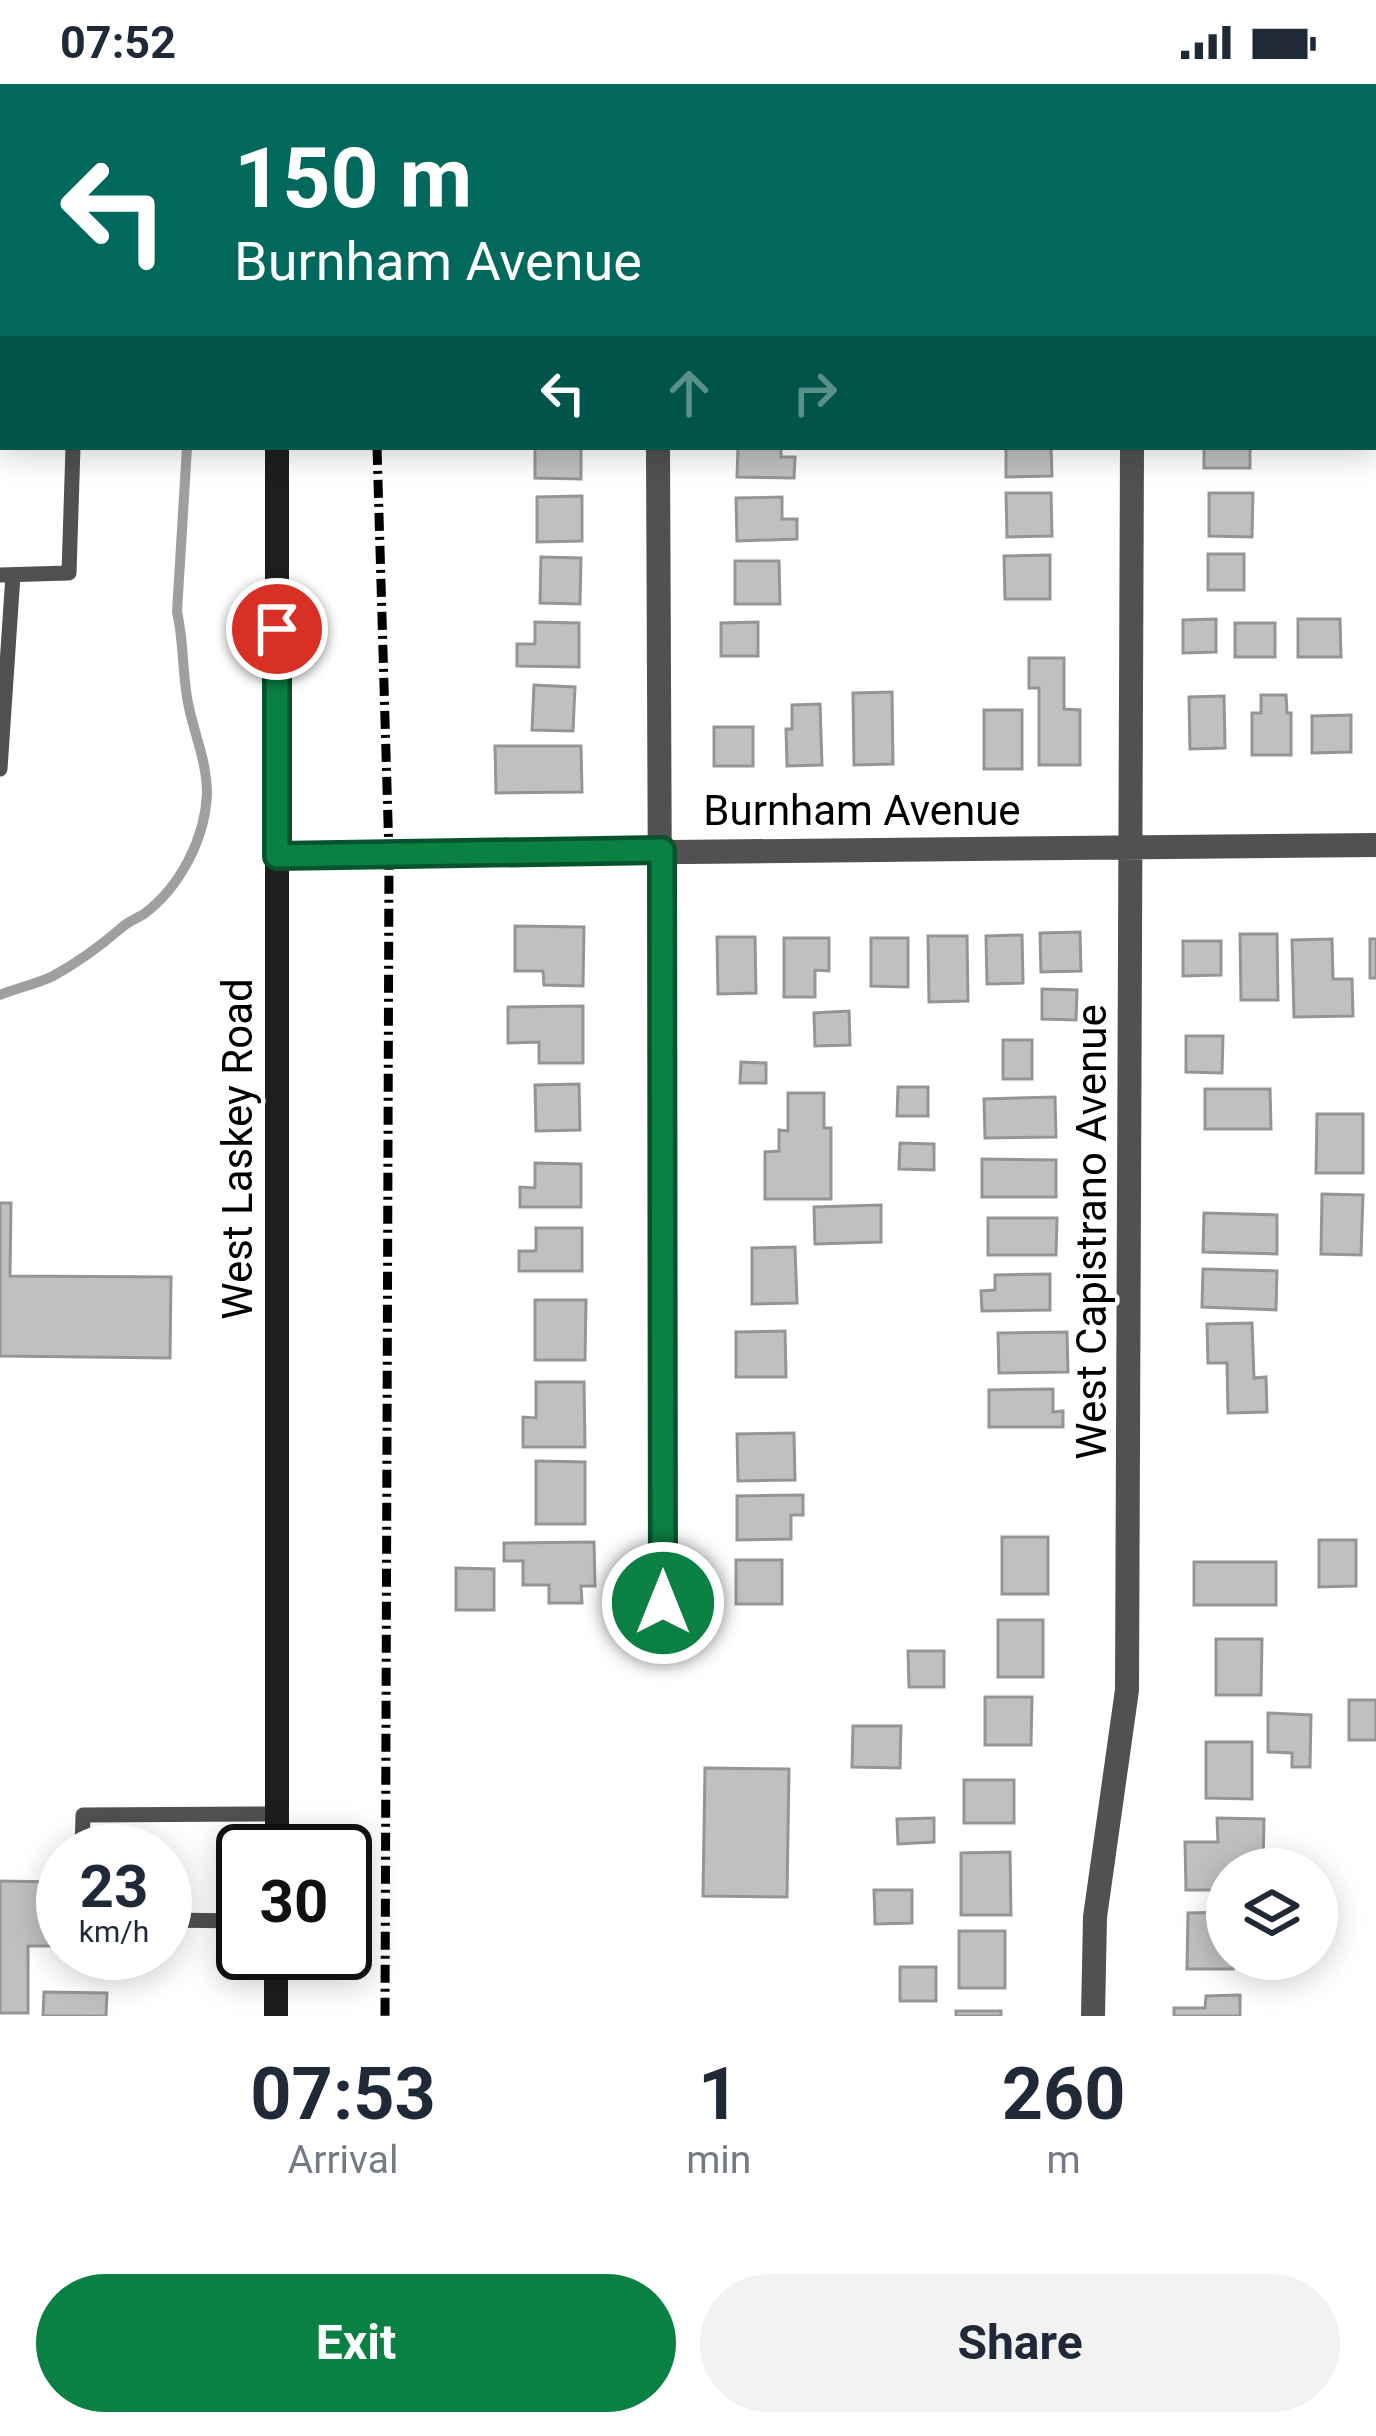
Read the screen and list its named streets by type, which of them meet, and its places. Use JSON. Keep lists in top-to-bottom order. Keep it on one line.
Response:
{"streets":{"main road":["West Laskey Road"],"street":["Burnham Avenue","West Capistrano Avenue"]},"crossings":[["Burnham Avenue","West Laskey Road"],["Burnham Avenue","West Capistrano Avenue"]],"page":{"status":"07:52","turn":["150 m","Burnham Avenue"],"speed":"23 km/h","limit":"30","eta":["07:53","Arrival","1","min","260","m"],"buttons":["Exit","Share"]}}
